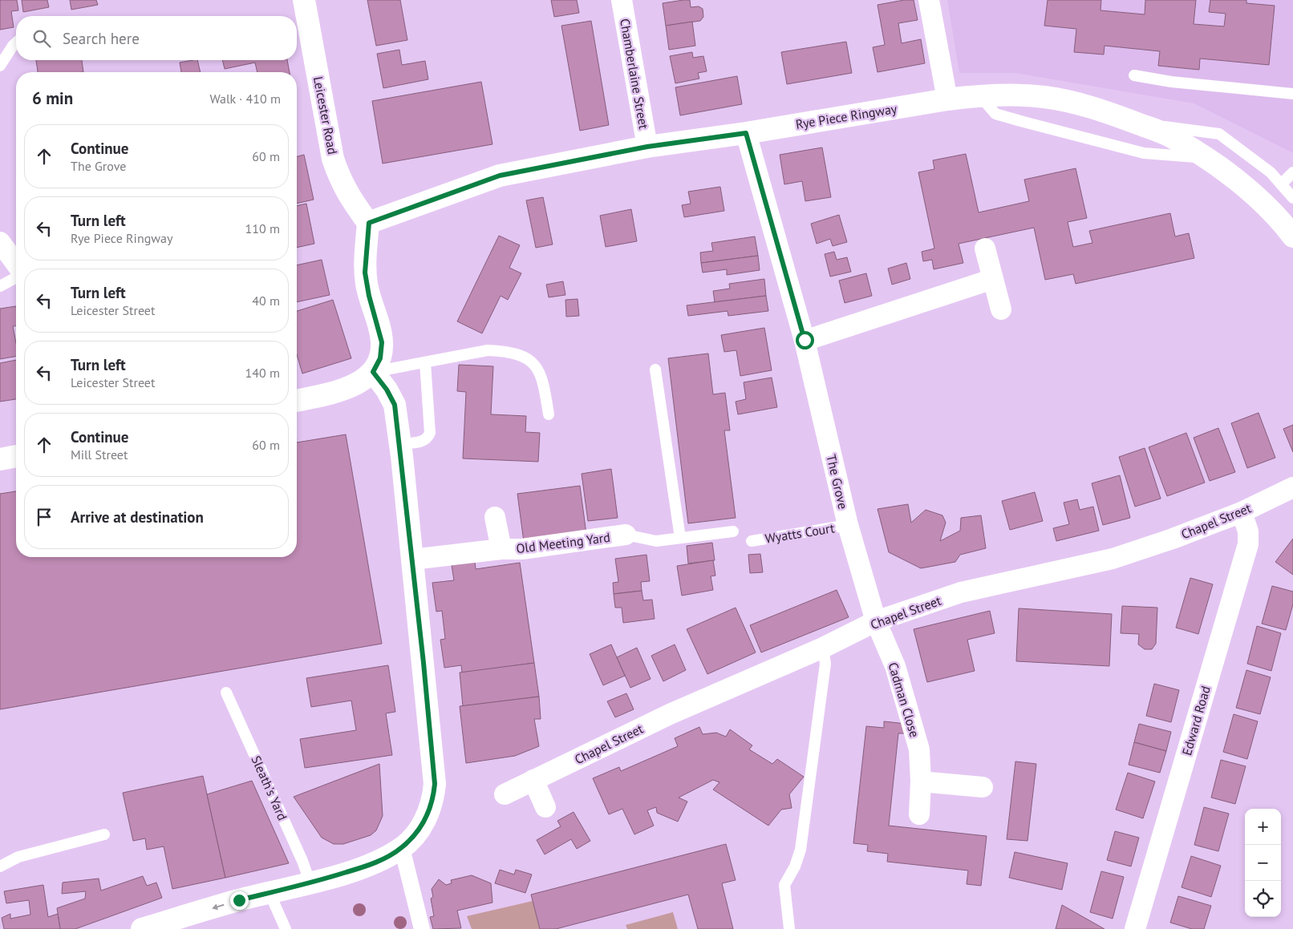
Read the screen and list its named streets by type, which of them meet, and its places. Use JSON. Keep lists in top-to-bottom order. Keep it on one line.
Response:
{"streets":{"main road":["Leicester Road","Rye Piece Ringway"],"street":["Chamberlaine Street","The Grove","Chapel Street","Old Meeting Yard","Cadman Close","Edward Road"],"lane":["Wyatts Court","Sleath's Yard"]},"crossings":[["Chamberlaine Street","Rye Piece Ringway"],["Leicester Road","Rye Piece Ringway"],["Rye Piece Ringway","The Grove"],["The Grove","Chapel Street"],["The Grove","Wyatts Court"],["The Grove","Cadman Close"],["Chapel Street","Cadman Close"],["Chapel Street","Edward Road"]],"page":{"search":"Search here","heading":["6 min","Walk · 410 m"],"list":[["Continue","The Grove","60 m"],["Turn left","Rye Piece Ringway","110 m"],["Turn left","Leicester Street","40 m"],["Turn left","Leicester Street","140 m"],["Continue","Mill Street","60 m"],"Arrive at destination"],"map_buttons":["+","−"]}}
